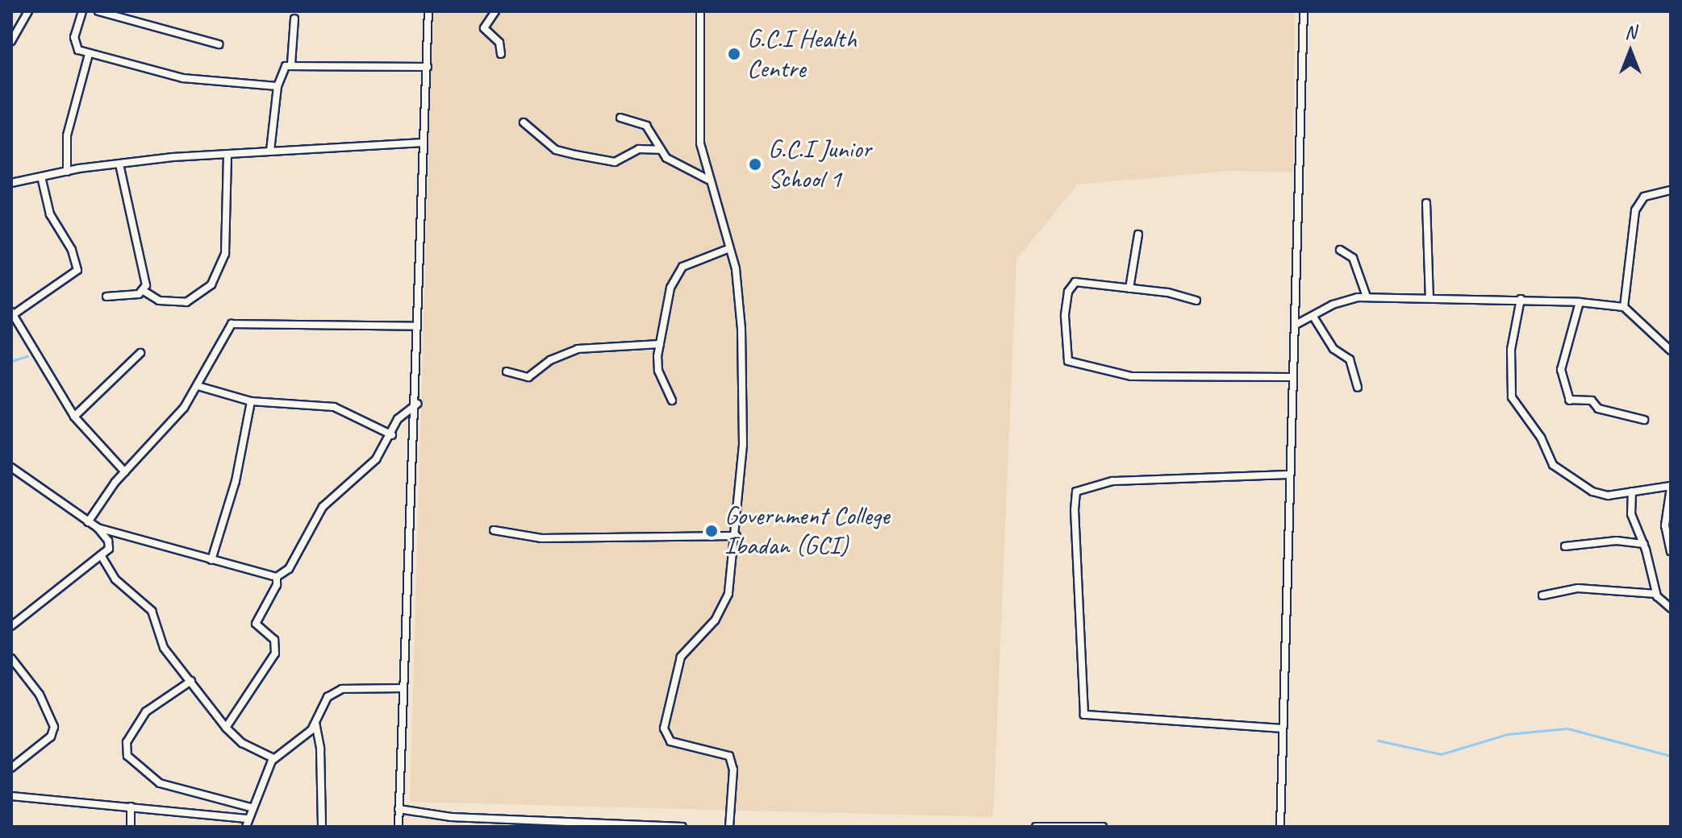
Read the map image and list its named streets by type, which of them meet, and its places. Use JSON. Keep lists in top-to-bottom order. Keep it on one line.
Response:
{"places":["G.C.I Health Centre","G.C.I Junior School 1","Government College Ibadan (GCI)"],"north":"top"}
